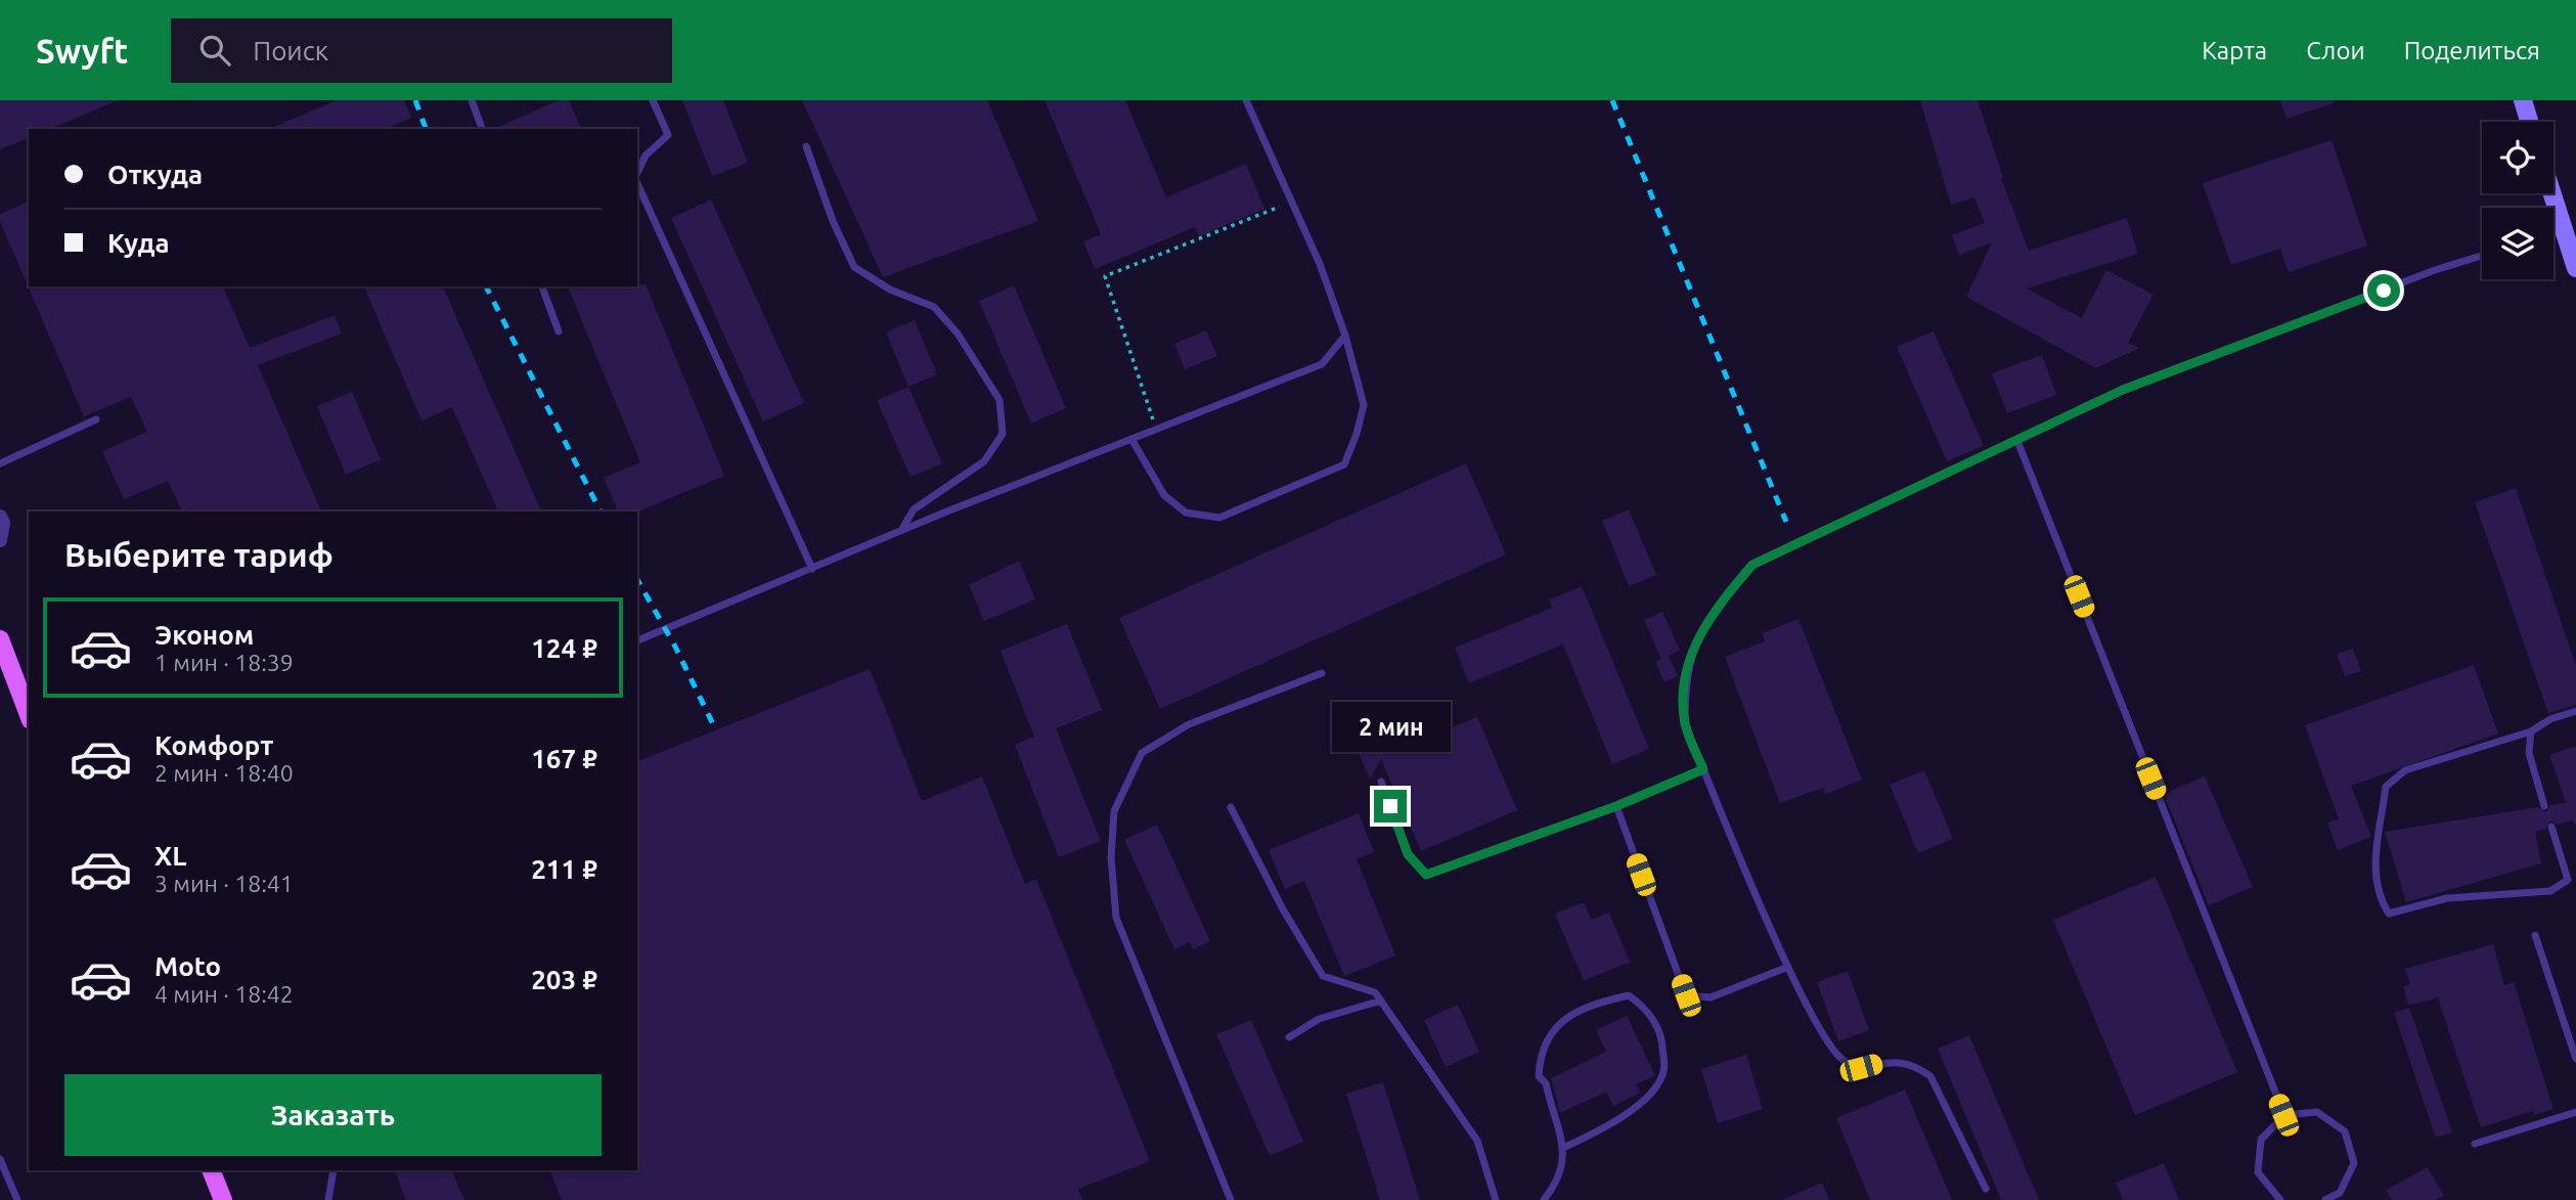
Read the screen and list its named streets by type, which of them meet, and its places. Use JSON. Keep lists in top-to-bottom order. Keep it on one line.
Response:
{"page":{"header":"Swyft","search":"Поиск","nav":["Карта","Слои","Поделиться"],"banner":["Откуда","Куда"],"heading":"Выберите тариф","list":[{"name":"Эконом","note":"1 мин · 18:39","value":"124 ₽"},{"name":"Комфорт","note":"2 мин · 18:40","value":"167 ₽"},{"name":"XL","note":"3 мин · 18:41","value":"211 ₽"},{"name":"Moto","note":"4 мин · 18:42","value":"203 ₽"}],"bubble":"2 мин","buttons":"Заказать"}}
